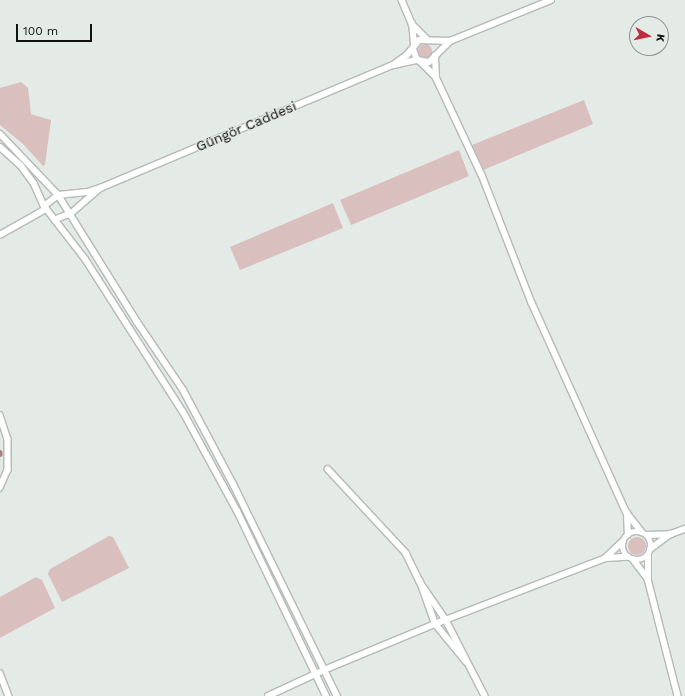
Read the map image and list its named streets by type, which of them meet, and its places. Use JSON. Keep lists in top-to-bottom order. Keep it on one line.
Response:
{"streets":{"main road":["Güngör Caddesi"]},"scale_bar":"100 m","north":"right"}
